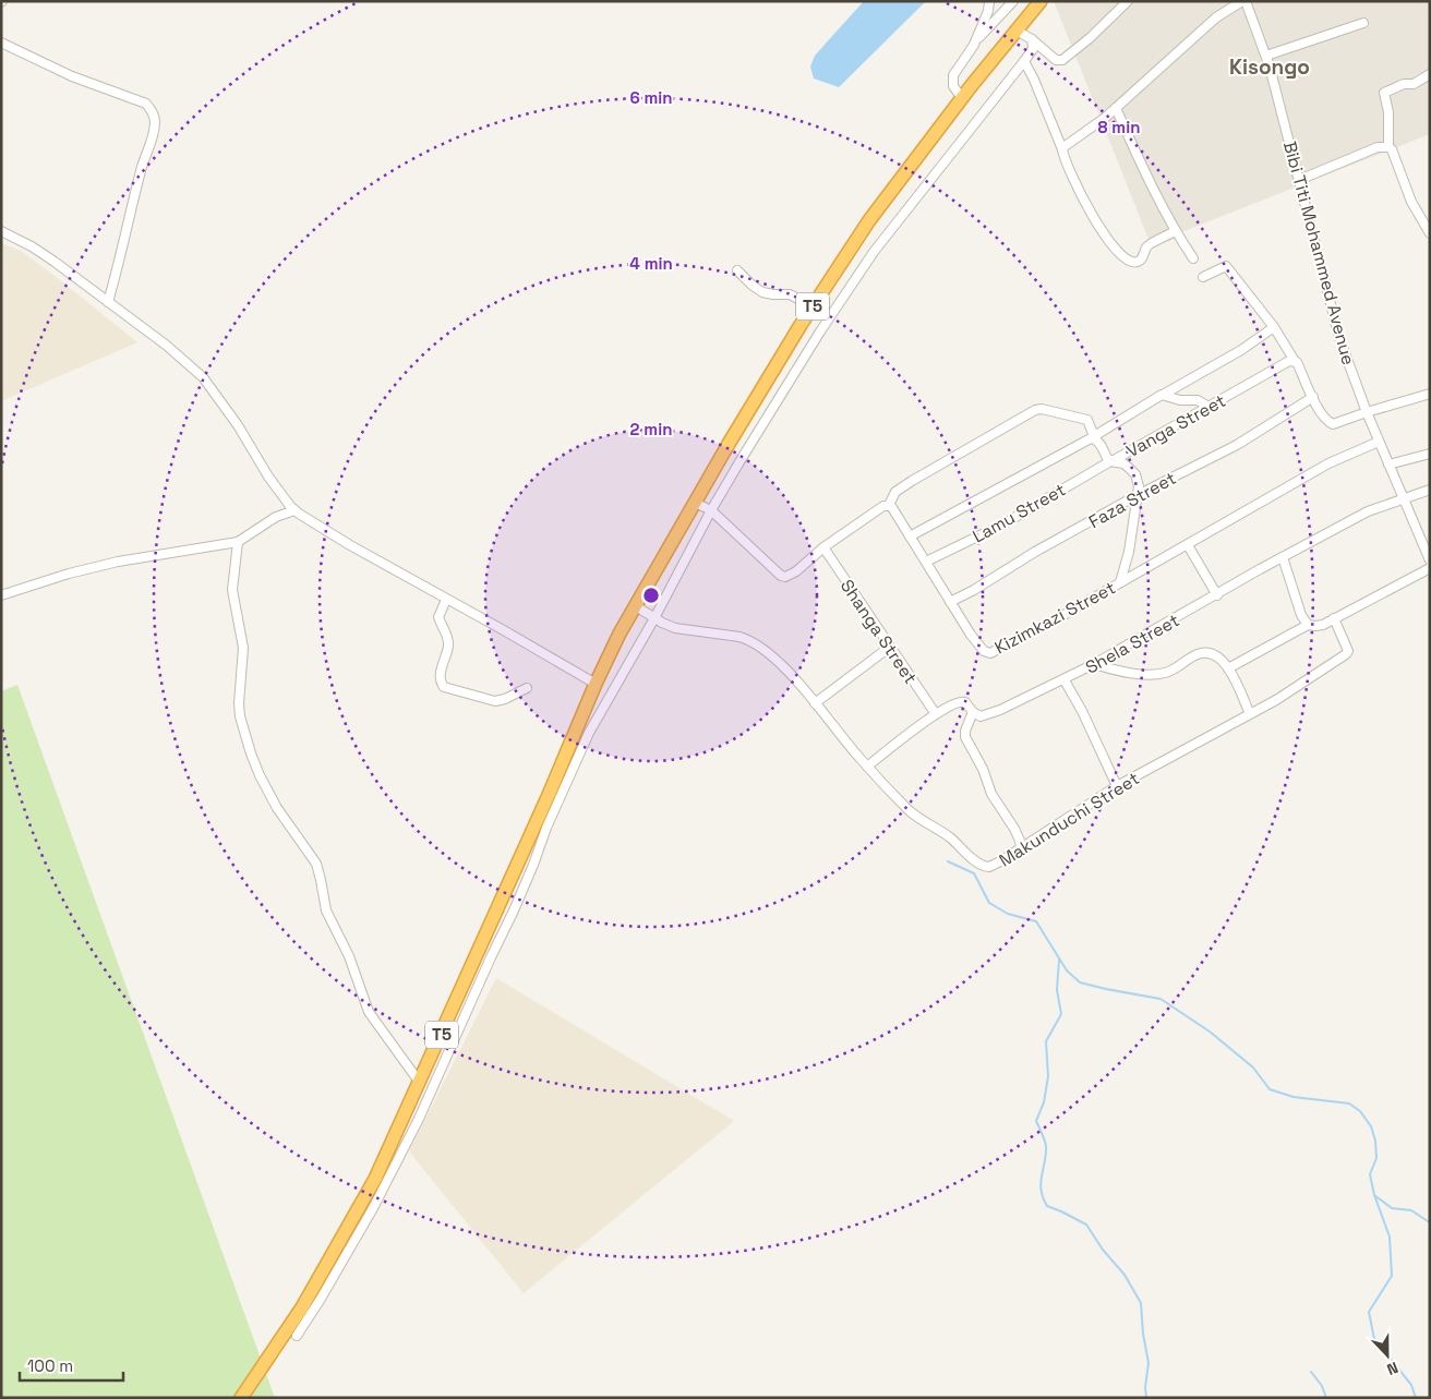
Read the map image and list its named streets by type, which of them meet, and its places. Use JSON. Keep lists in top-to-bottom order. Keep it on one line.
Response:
{"streets":{"highway":["T5"],"street":["Bibi Titi Mohammed Avenue","Vanga Street","Faza Street","Lamu Street","Kizimkazi Street","Shanga Street","Shela Street","Makunduchi Street"]},"crossings":[["Bibi Titi Mohammed Avenue","Kizimkazi Street"],["Bibi Titi Mohammed Avenue","Shela Street"],["T5","Makunduchi Street"],["Vanga Street","Lamu Street"],["Vanga Street","Kizimkazi Street"],["Faza Street","Kizimkazi Street"],["Lamu Street","Kizimkazi Street"],["Shanga Street","Shela Street"],["Shela Street","Makunduchi Street"]],"districts":["Kisongo"],"scale_bar":"100 m","north":"bottom","rings":["6 min","8 min","4 min","2 min"]}
